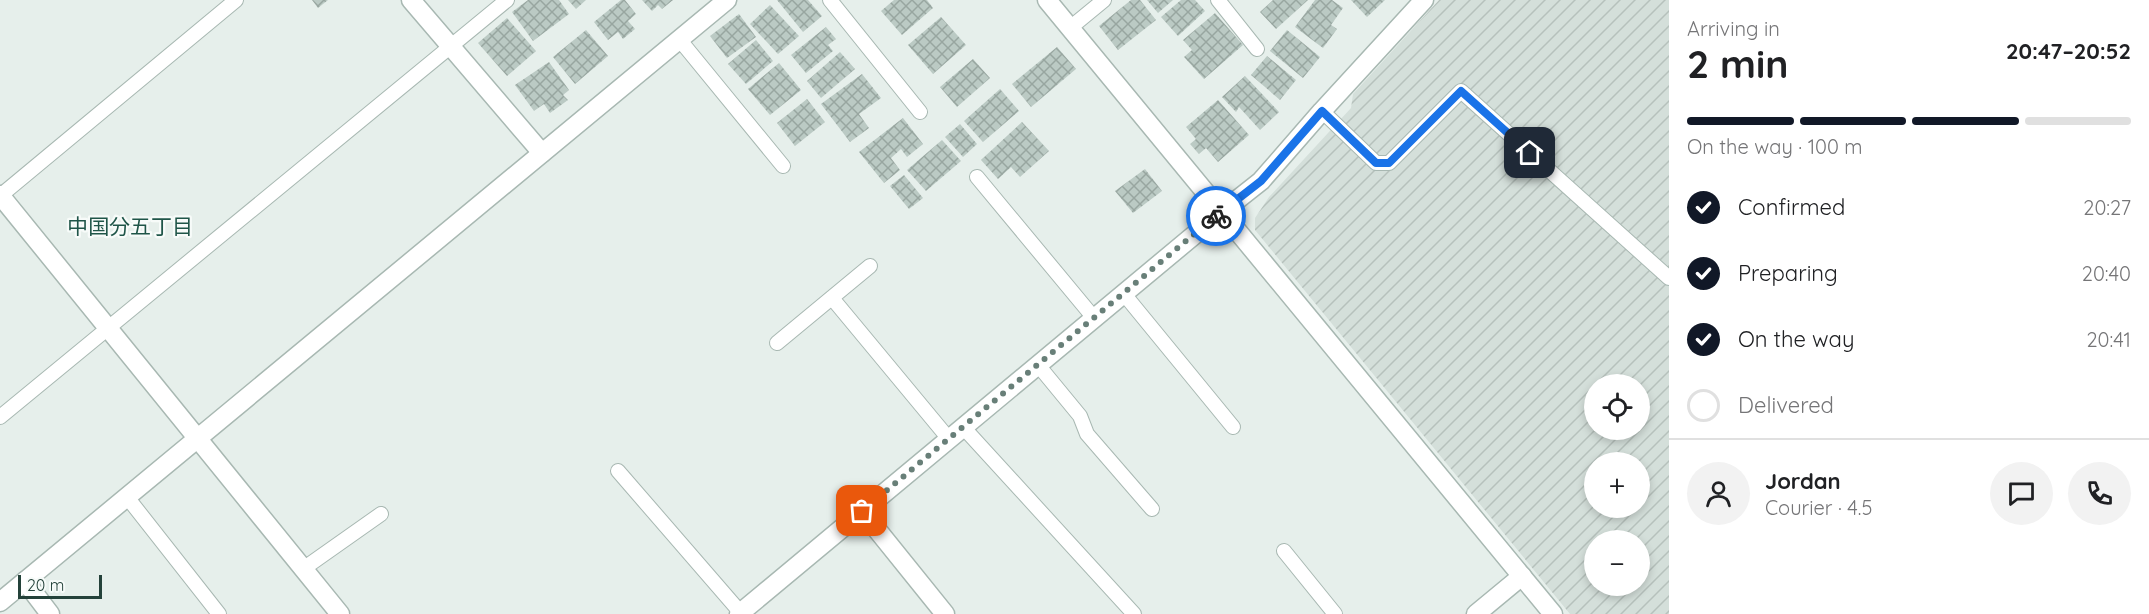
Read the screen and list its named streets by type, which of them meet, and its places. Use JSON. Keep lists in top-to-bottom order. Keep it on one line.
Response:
{"districts":["中国分五丁目"],"scale_bar":"20 m","page":{"heading":["2 min","Arriving in","20:47–20:52"],"panel":["Jordan","Courier · 4.5"],"bar":"On the way · 100 m","list":[["Confirmed","20:27"],["Preparing","20:40"],["On the way","20:41"],"Delivered"],"map_buttons":["+","−"],"scale":"20 m"}}
